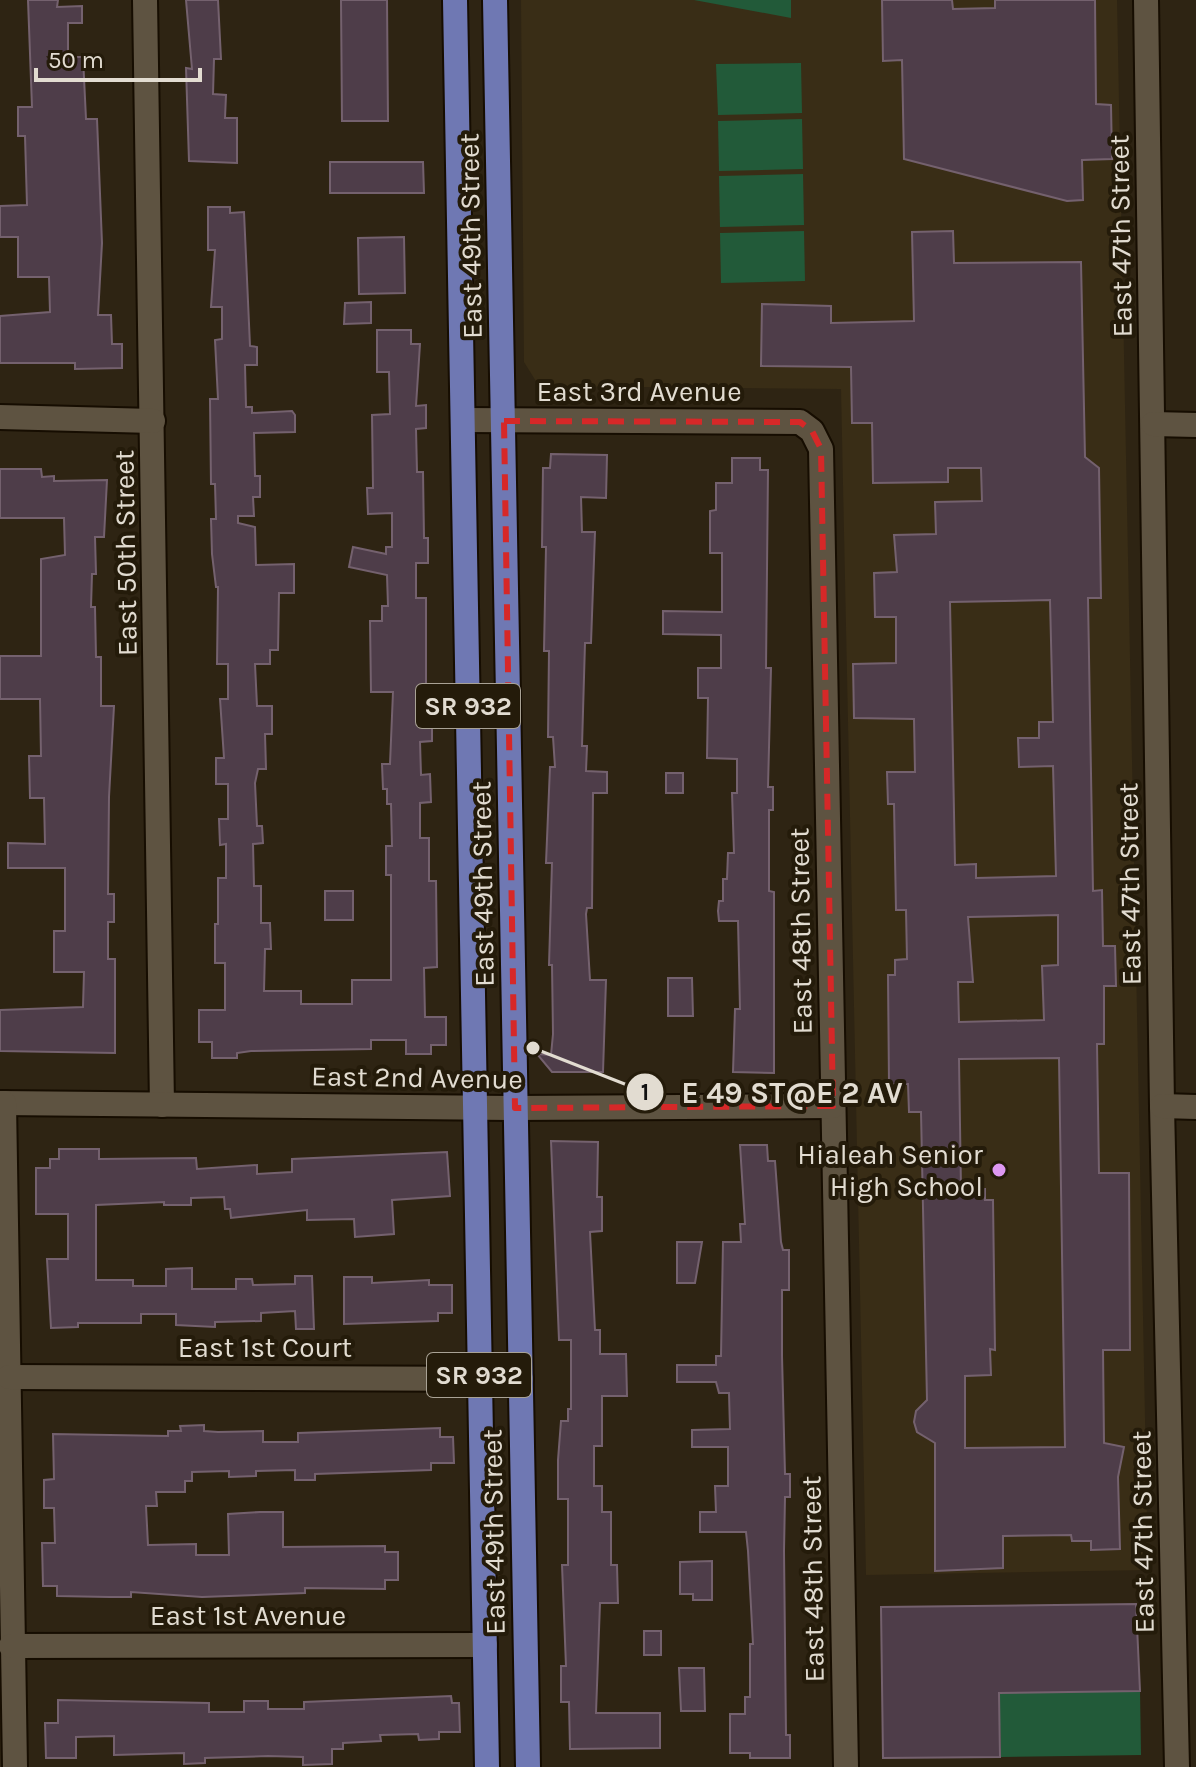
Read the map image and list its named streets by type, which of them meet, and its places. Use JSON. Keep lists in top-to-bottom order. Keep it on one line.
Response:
{"streets":{"main road":["East 49th Street","SR 932"],"street":["East 47th Street","East 3rd Avenue","East 50th Street","East 48th Street","East 2nd Avenue","East 1st Court","East 1st Avenue"]},"crossings":[["East 49th Street","East 3rd Avenue"],["East 49th Street","East 2nd Avenue"],["East 49th Street","East 1st Court"],["East 49th Street","East 1st Avenue"],["East 3rd Avenue","East 48th Street"],["East 50th Street","East 2nd Avenue"],["East 48th Street","East 2nd Avenue"]],"places":["E 49 ST@E 2 AV","Hialeah Senior High School"],"scale_bar":"50 m"}
